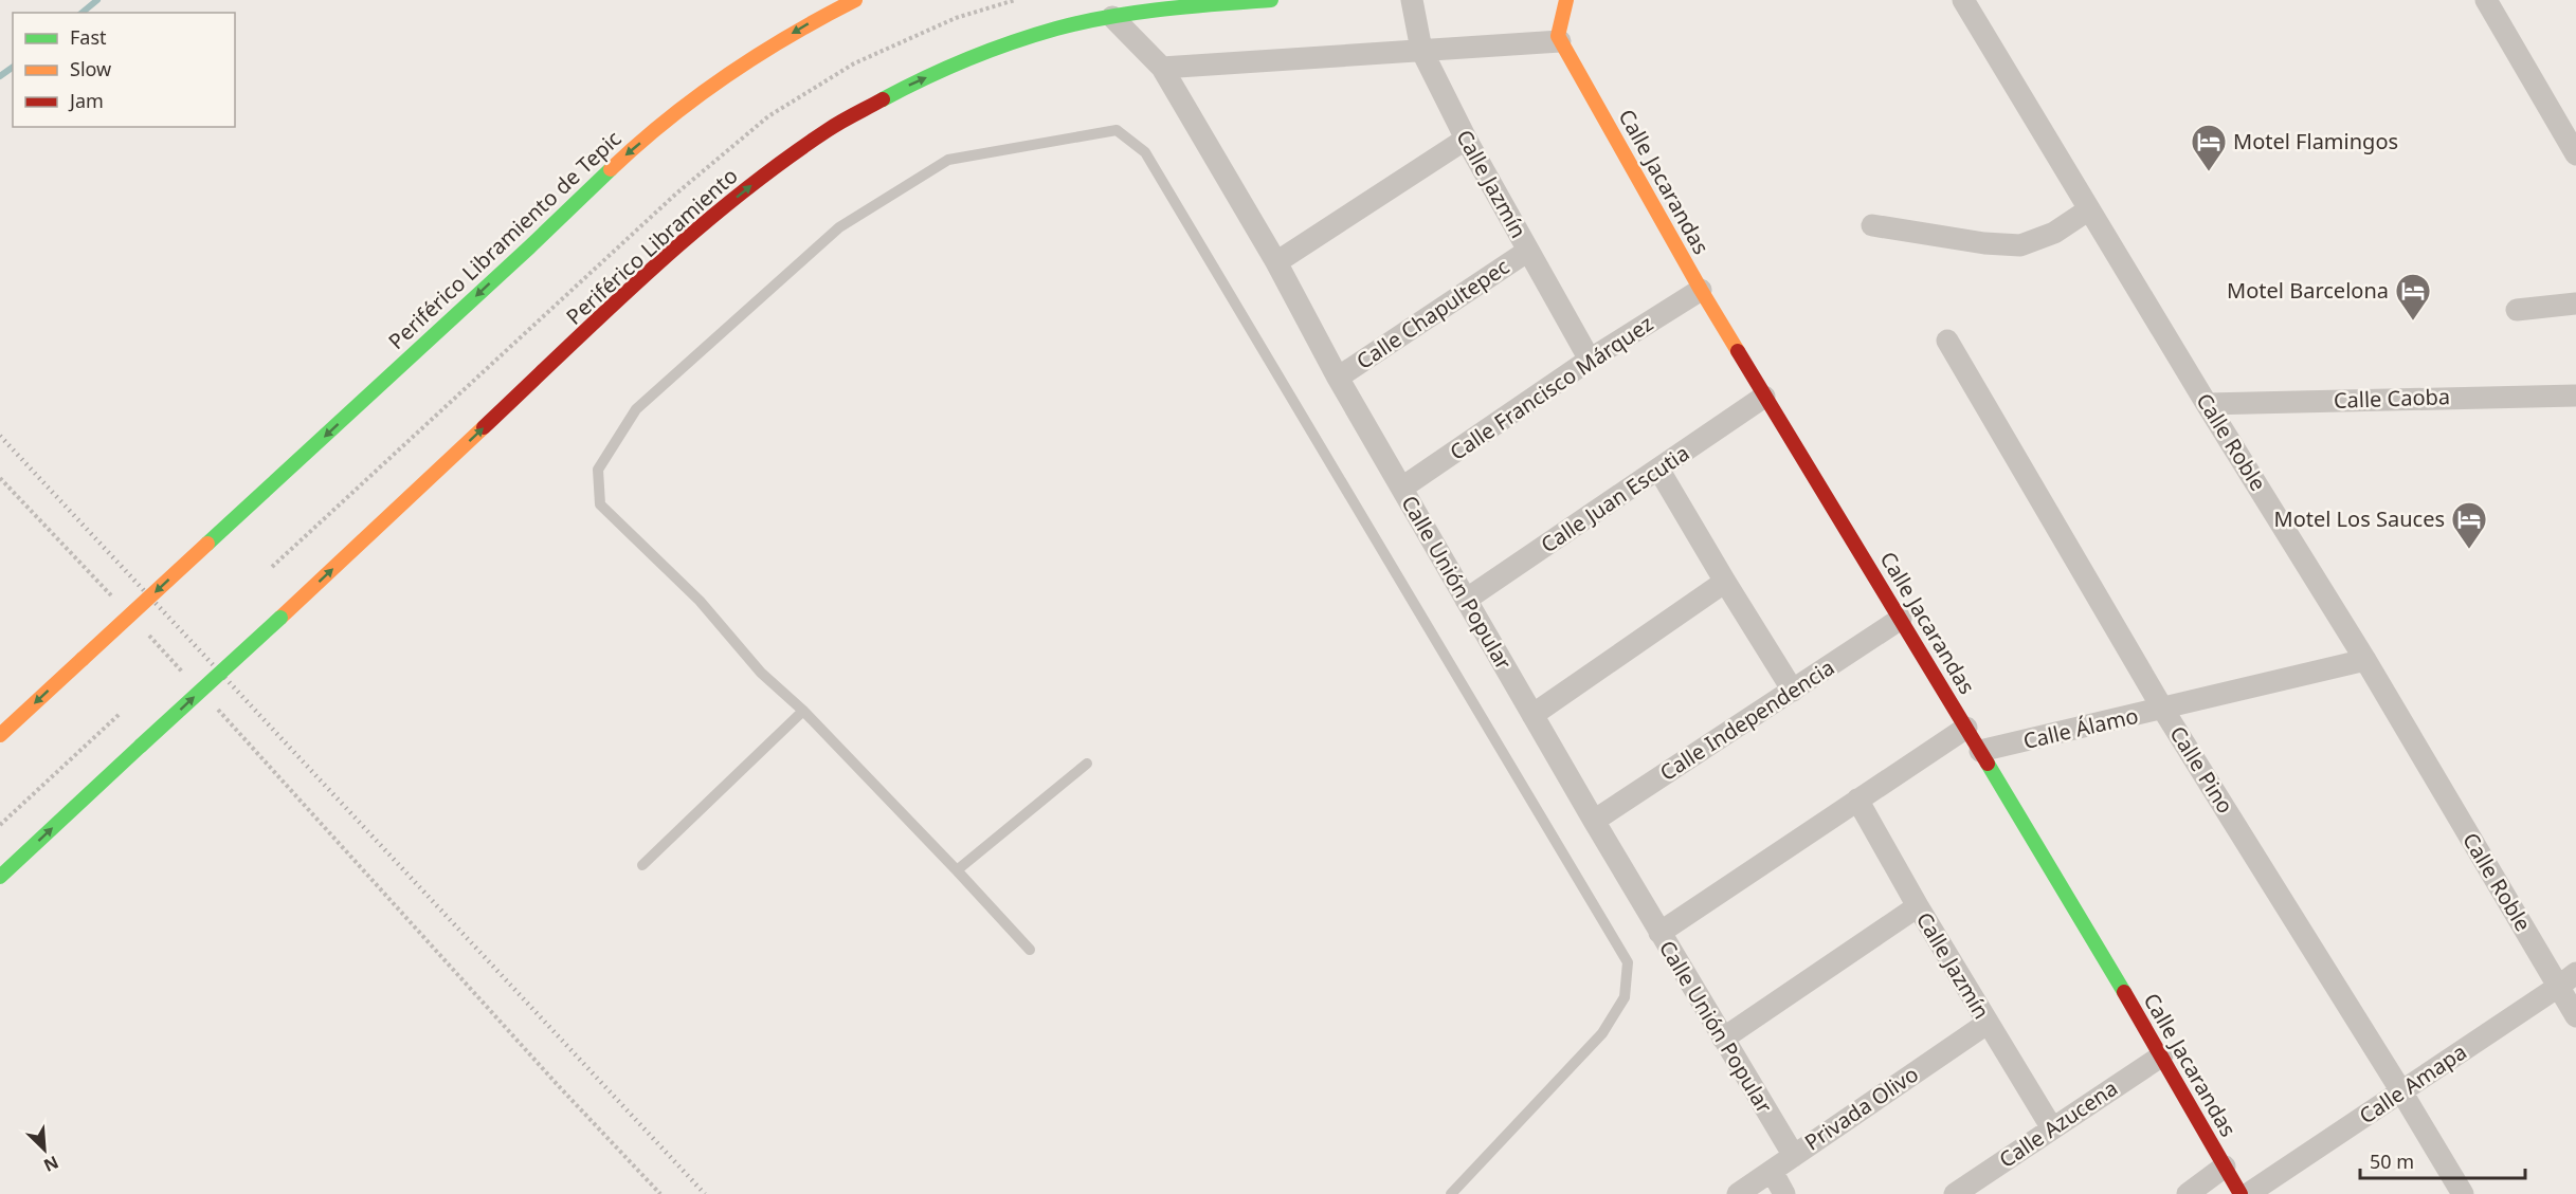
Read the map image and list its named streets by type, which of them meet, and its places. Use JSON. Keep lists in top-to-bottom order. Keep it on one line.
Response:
{"streets":{"main road":["Calle Jacarandas","Periférico Libramiento de Tepic","Periférico Libramiento"],"street":["Calle Jazmín","Calle Chapultepec","Calle Francisco Márquez","Calle Caoba","Calle Roble","Calle Juan Escutia","Calle Unión Popular","Calle Independencia","Calle Álamo","Calle Pino","Calle Amapa","Privada Olivo","Calle Azucena"]},"crossings":[["Calle Jacarandas","Calle Francisco Márquez"],["Calle Jacarandas","Calle Juan Escutia"],["Calle Jacarandas","Calle Independencia"],["Calle Jacarandas","Calle Álamo"],["Calle Jacarandas","Calle Azucena"],["Calle Jazmín","Calle Chapultepec"],["Calle Jazmín","Calle Francisco Márquez"],["Calle Jazmín","Privada Olivo"],["Calle Jazmín","Calle Azucena"],["Periférico Libramiento","Calle Unión Popular"],["Calle Chapultepec","Calle Unión Popular"],["Calle Francisco Márquez","Calle Unión Popular"],["Calle Caoba","Calle Roble"],["Calle Roble","Calle Álamo"],["Calle Roble","Calle Amapa"],["Calle Juan Escutia","Calle Unión Popular"],["Calle Unión Popular","Calle Independencia"],["Calle Unión Popular","Privada Olivo"],["Calle Álamo","Calle Pino"],["Calle Pino","Calle Amapa"]],"one_way":["Periférico Libramiento de Tepic","Periférico Libramiento"],"places":{"hotel":["Motel Flamingos","Motel Barcelona","Motel Los Sauces"]},"legend":["Fast","Slow","Jam"],"scale_bar":"50 m","north":"bottom right"}
